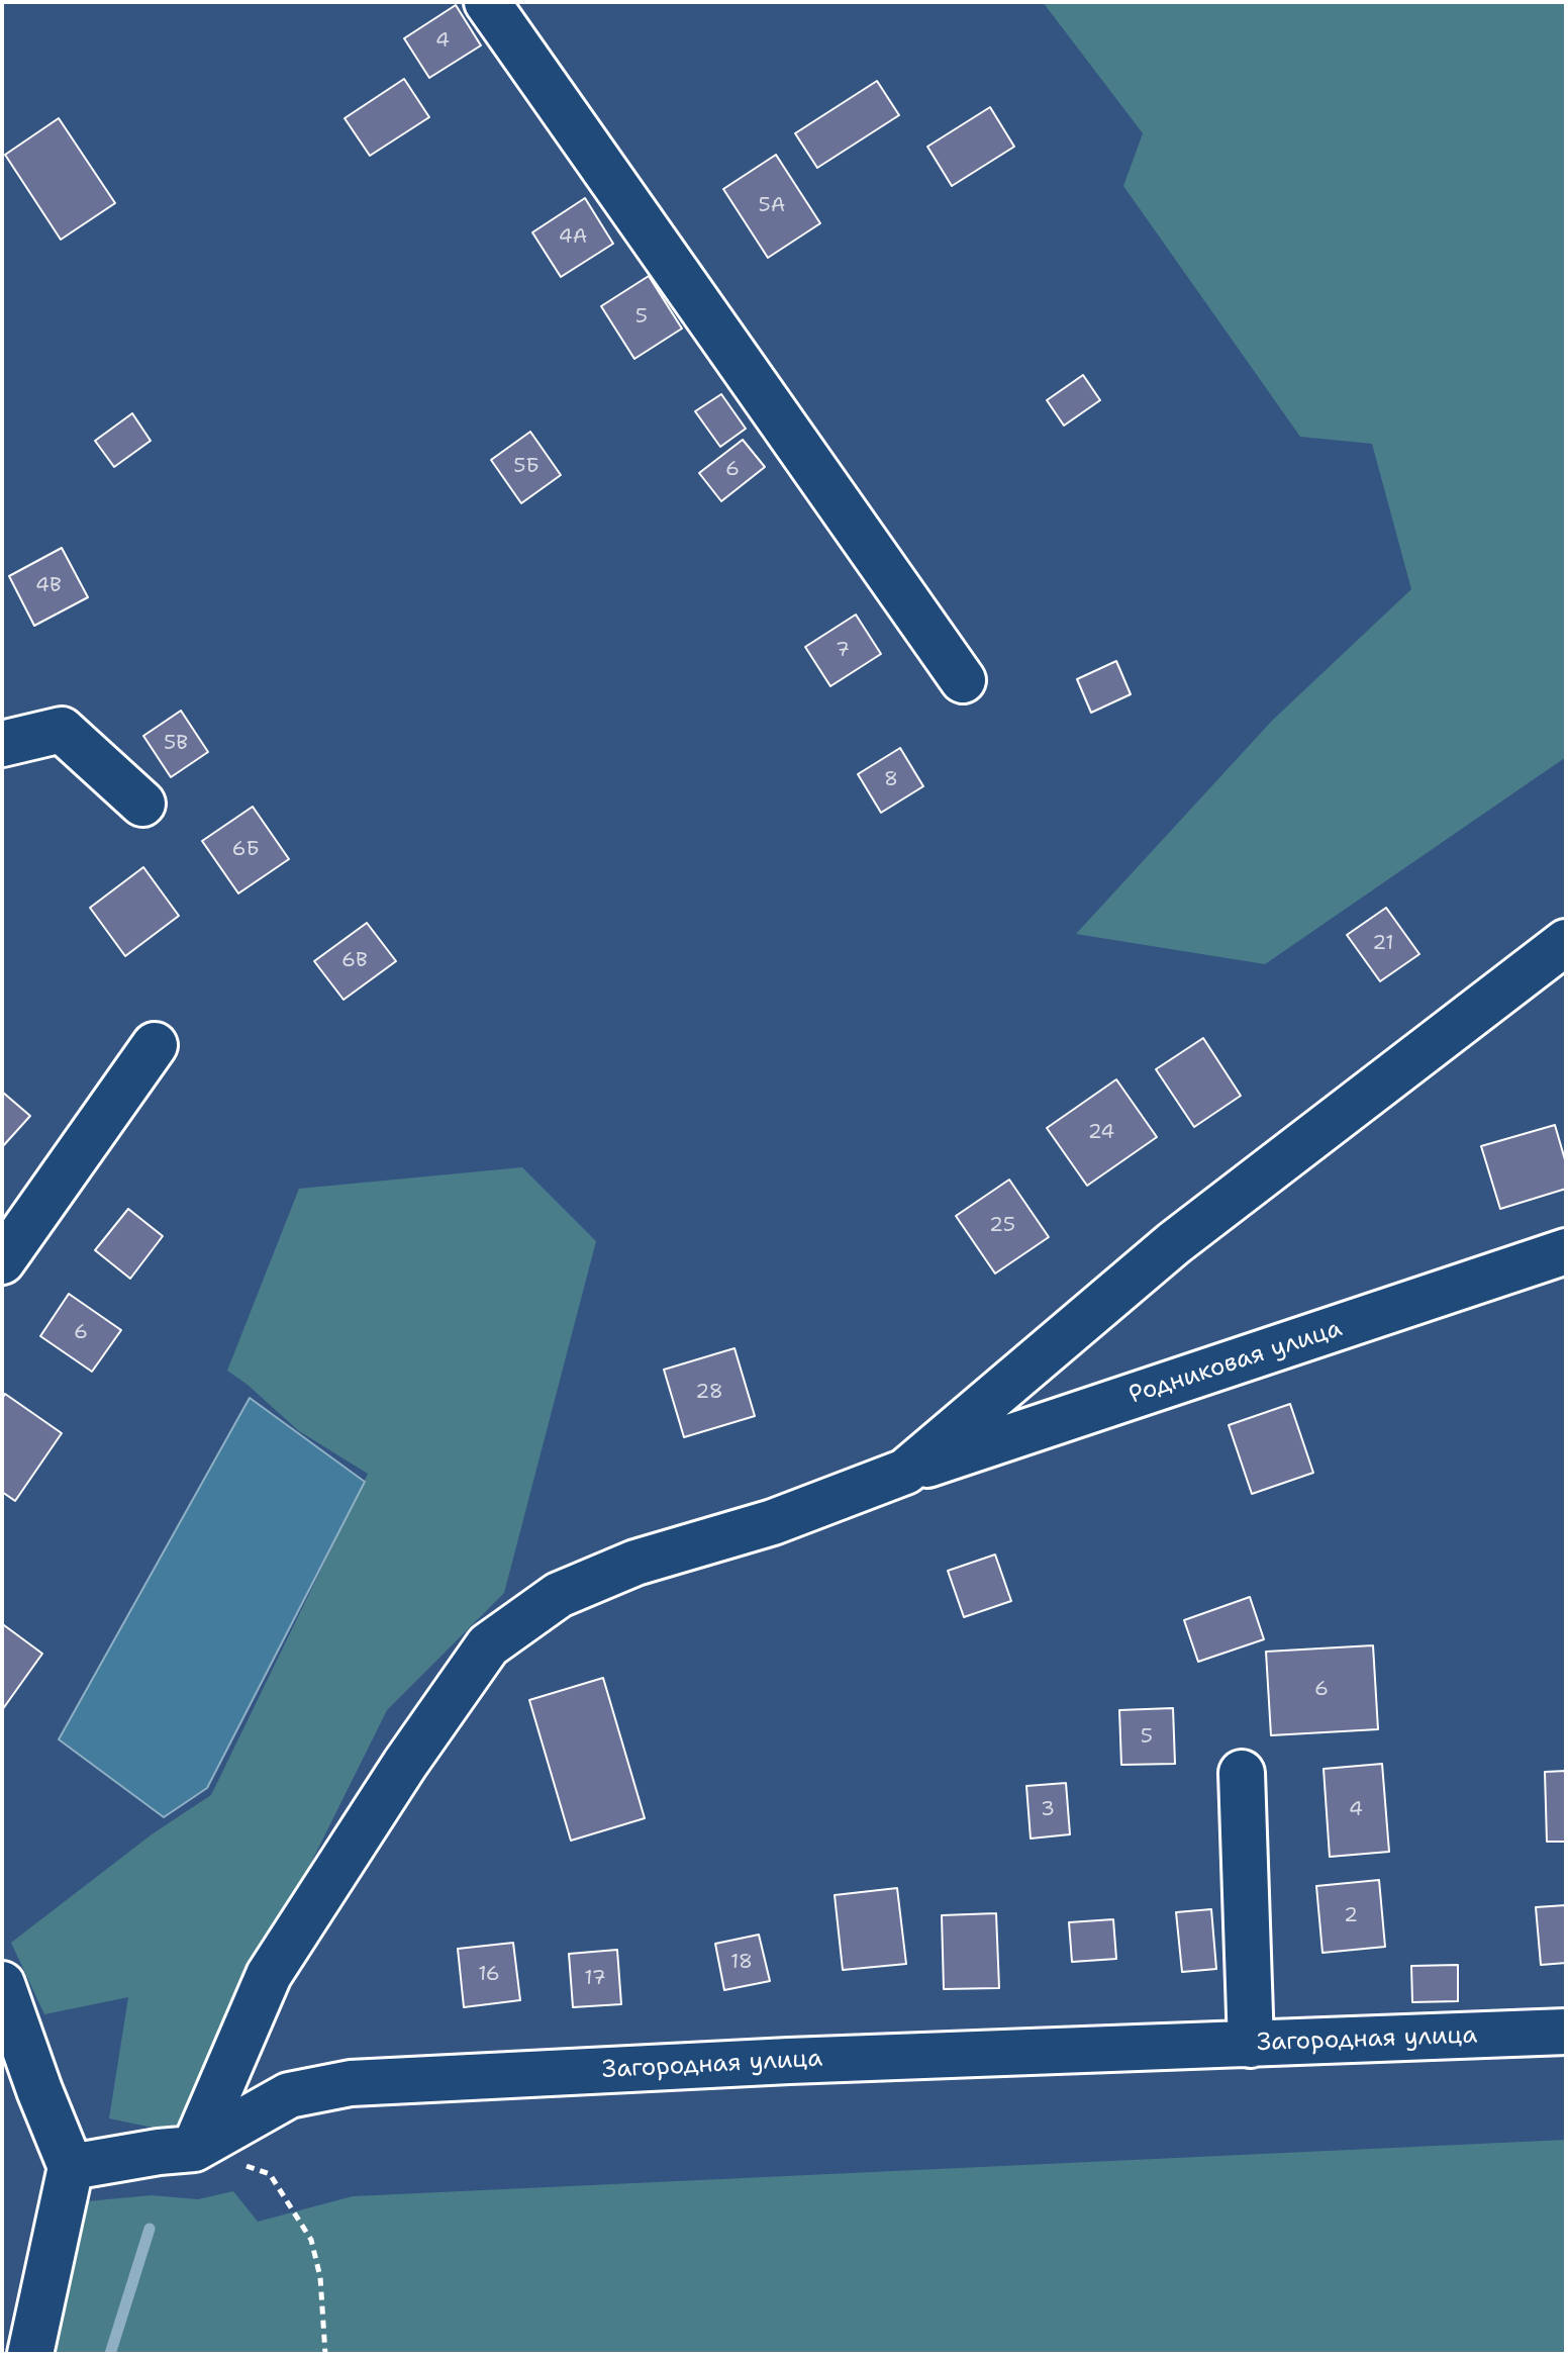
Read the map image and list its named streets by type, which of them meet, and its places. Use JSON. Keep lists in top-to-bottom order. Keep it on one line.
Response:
{"streets":{"street":["Родниковая улица","Загородная улица"]},"crossings":[["Родниковая улица","Загородная улица"]],"house_numbers":["4","5А","4А","5","5Б","6","4В","7","5В","8","6Б","21","6В","24","25","6","28","6","5","3","4","2","18","16","17"]}
